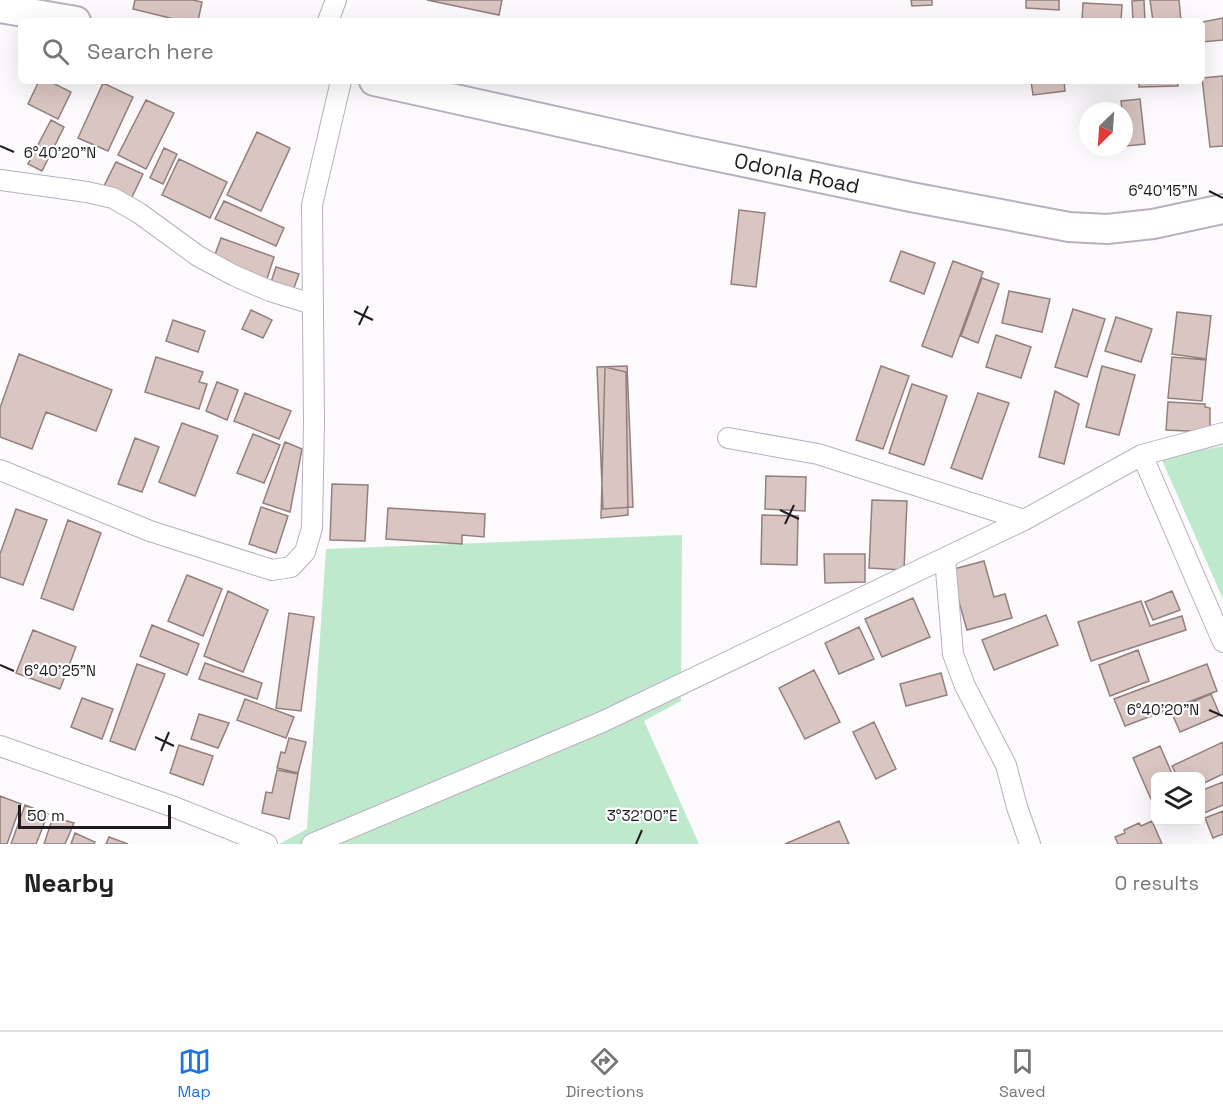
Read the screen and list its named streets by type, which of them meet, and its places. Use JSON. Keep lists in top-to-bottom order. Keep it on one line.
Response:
{"streets":{"street":["Odonla Road"]},"scale_bar":"50 m","north":"bottom left","page":{"search":"Search here","scale":"50 m","heading":["Nearby","0 results"],"nav":["Map","Directions","Saved"]},"coordinates":["6°40'20\"N","6°40'15\"N","6°40'25\"N","3°32'00\"E"]}
